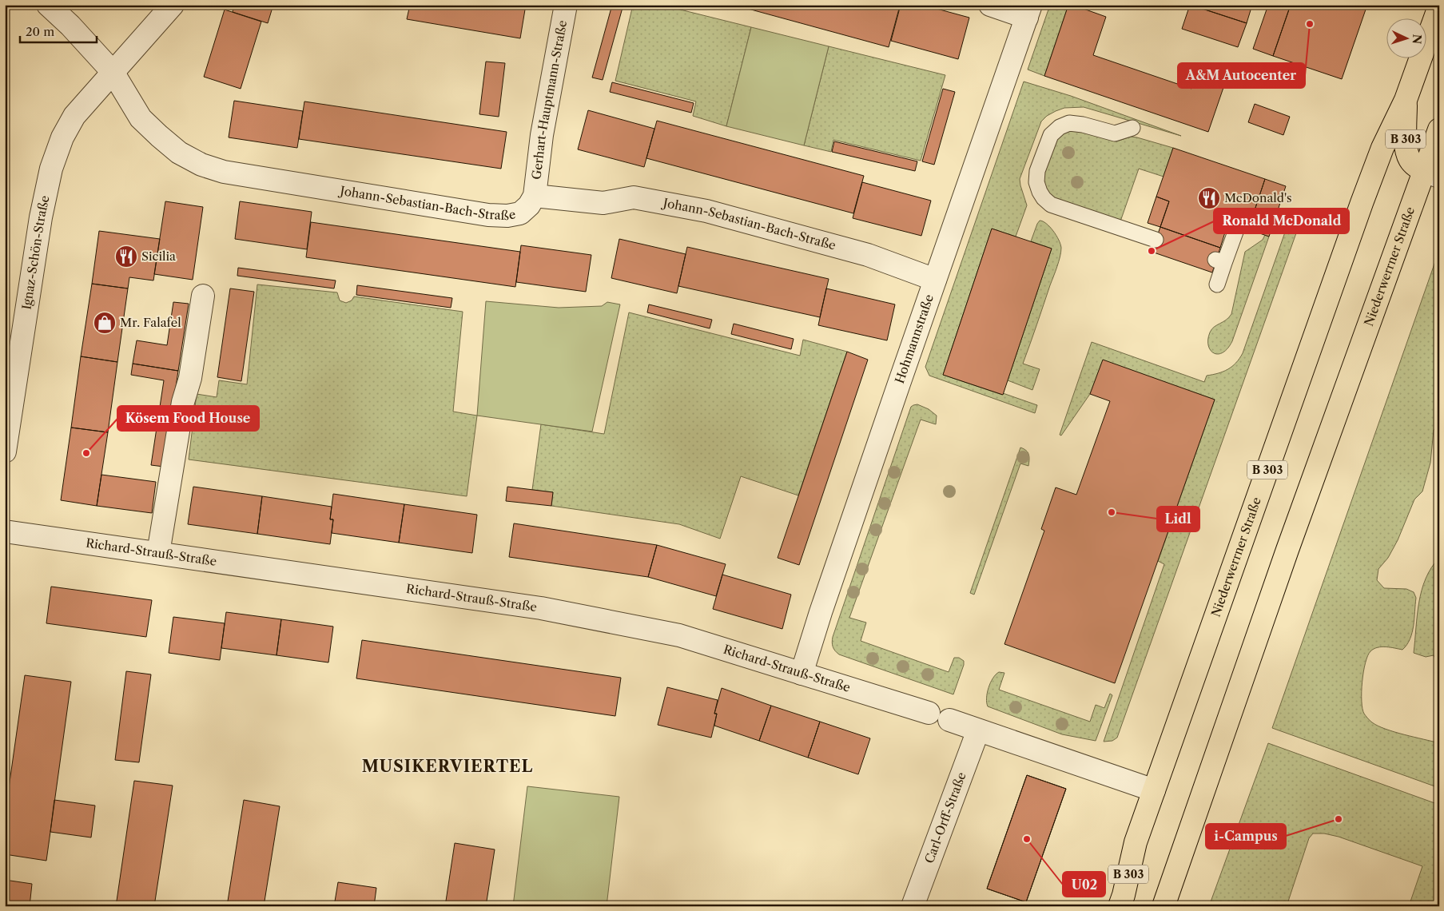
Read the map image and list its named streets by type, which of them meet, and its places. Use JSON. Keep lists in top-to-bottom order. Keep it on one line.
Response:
{"streets":{"main road":["B 303","Niederwerrner Straße"],"street":["Gerhart-Hauptmann-Straße","Johann-Sebastian-Bach-Straße","Ignaz-Schön-Straße","Hohmannstraße","Richard-Strauß-Straße","Carl-Orff-Straße"]},"crossings":[["Gerhart-Hauptmann-Straße","Johann-Sebastian-Bach-Straße"],["Johann-Sebastian-Bach-Straße","Ignaz-Schön-Straße"],["Johann-Sebastian-Bach-Straße","Hohmannstraße"],["Hohmannstraße","Richard-Strauß-Straße"]],"districts":["MUSIKERVIERTEL"],"places":{"other":["A&M Autocenter","Ronald McDonald","Kösem Food House","Lidl","i-Campus","U02"],"restaurant":["McDonald's","Sicilia"],"shop":["Mr. Falafel"]},"scale_bar":"20 m","north":"right"}
